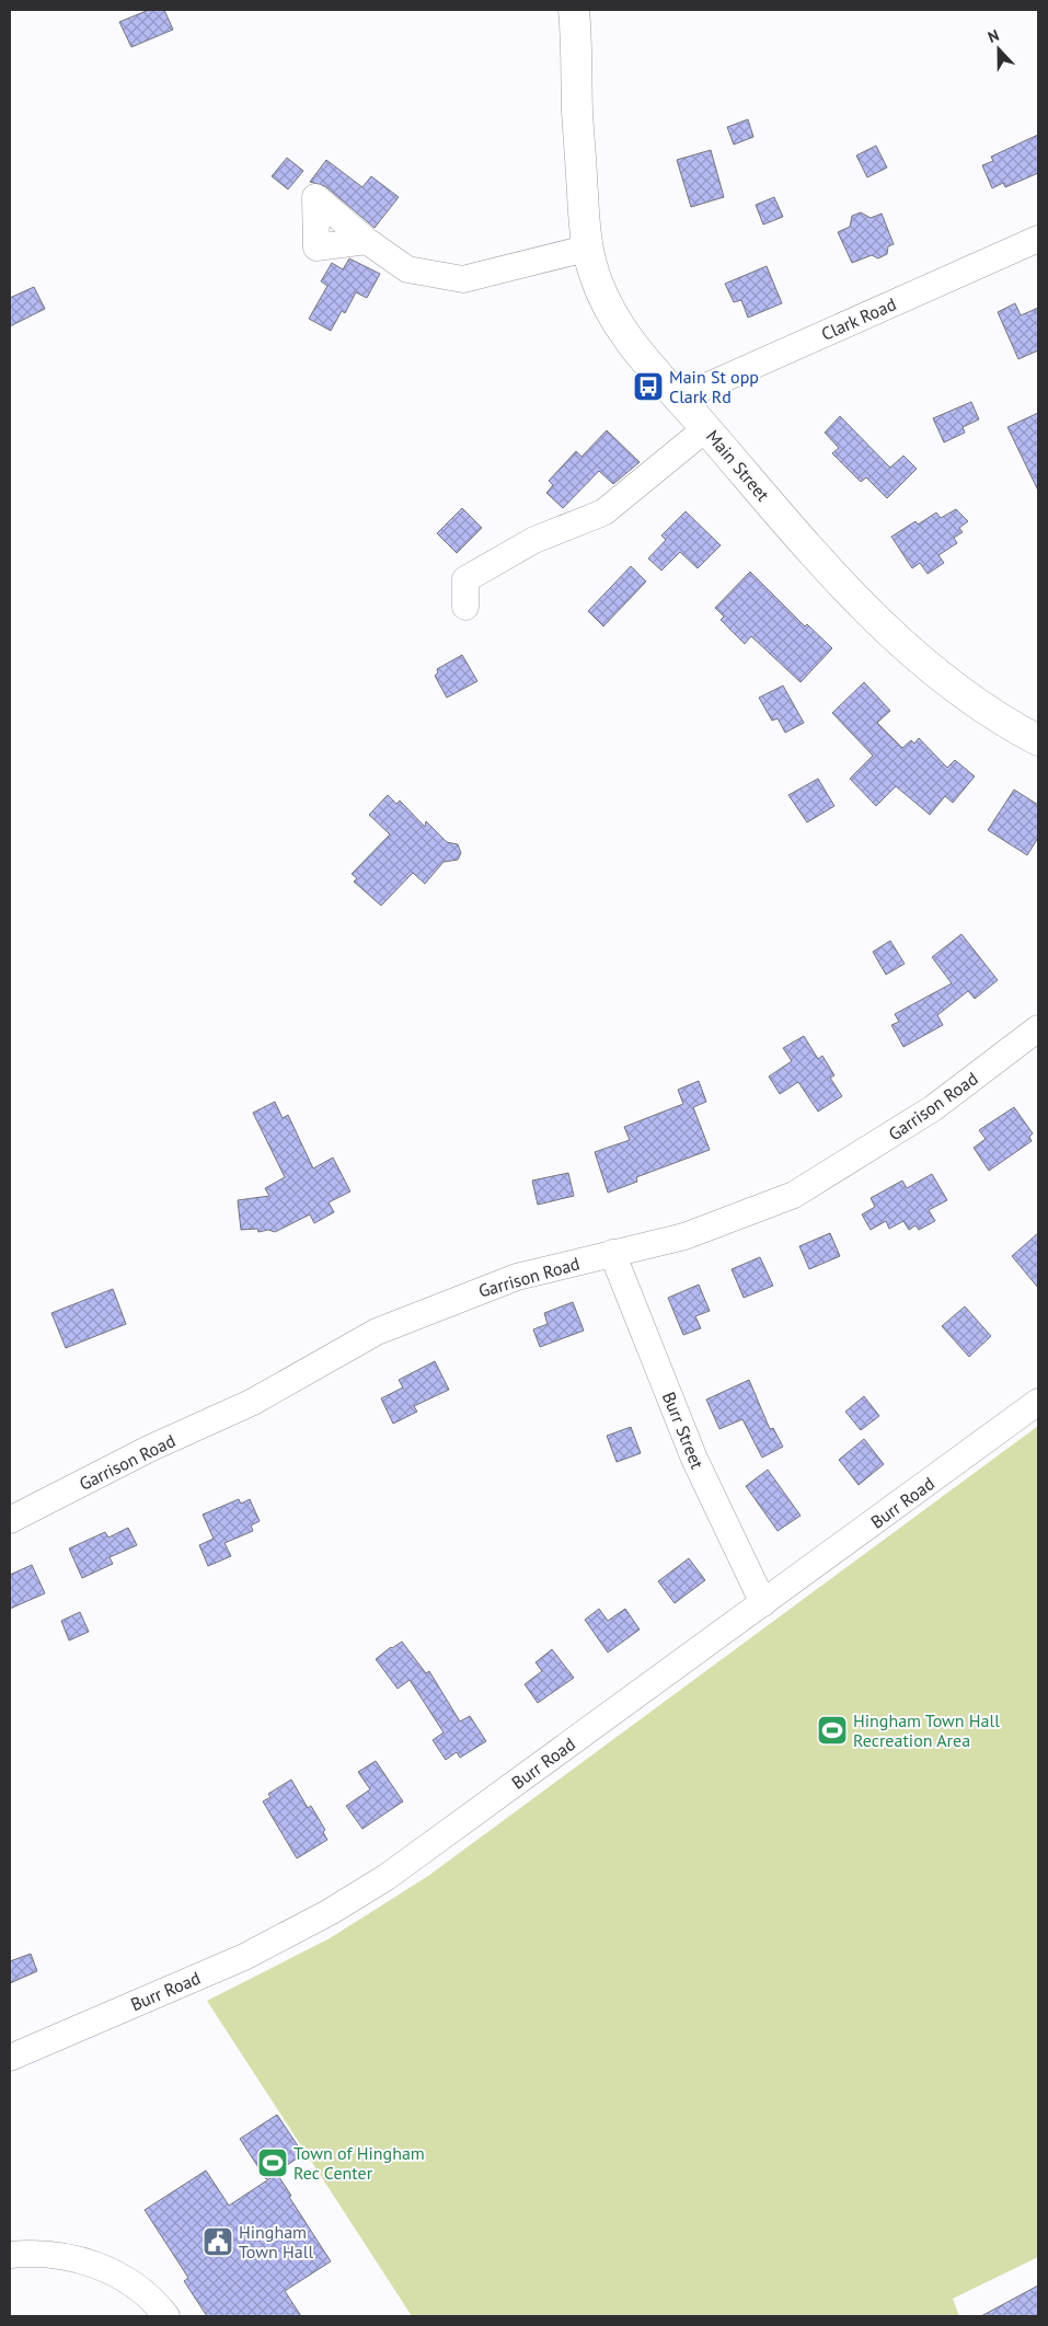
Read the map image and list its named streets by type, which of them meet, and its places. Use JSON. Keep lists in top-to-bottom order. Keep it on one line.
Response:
{"streets":{"main road":["Main Street"],"street":["Clark Road","Garrison Road","Burr Street","Burr Road"]},"crossings":[["Clark Road","Main Street"],["Garrison Road","Burr Street"],["Burr Street","Burr Road"]],"places":{"bus stop":["Main St opp Clark Rd"],"sports":["Hingham Town Hall Recreation Area","Town of Hingham Rec Center"],"public building":["Hingham Town Hall"]},"north":"top"}
